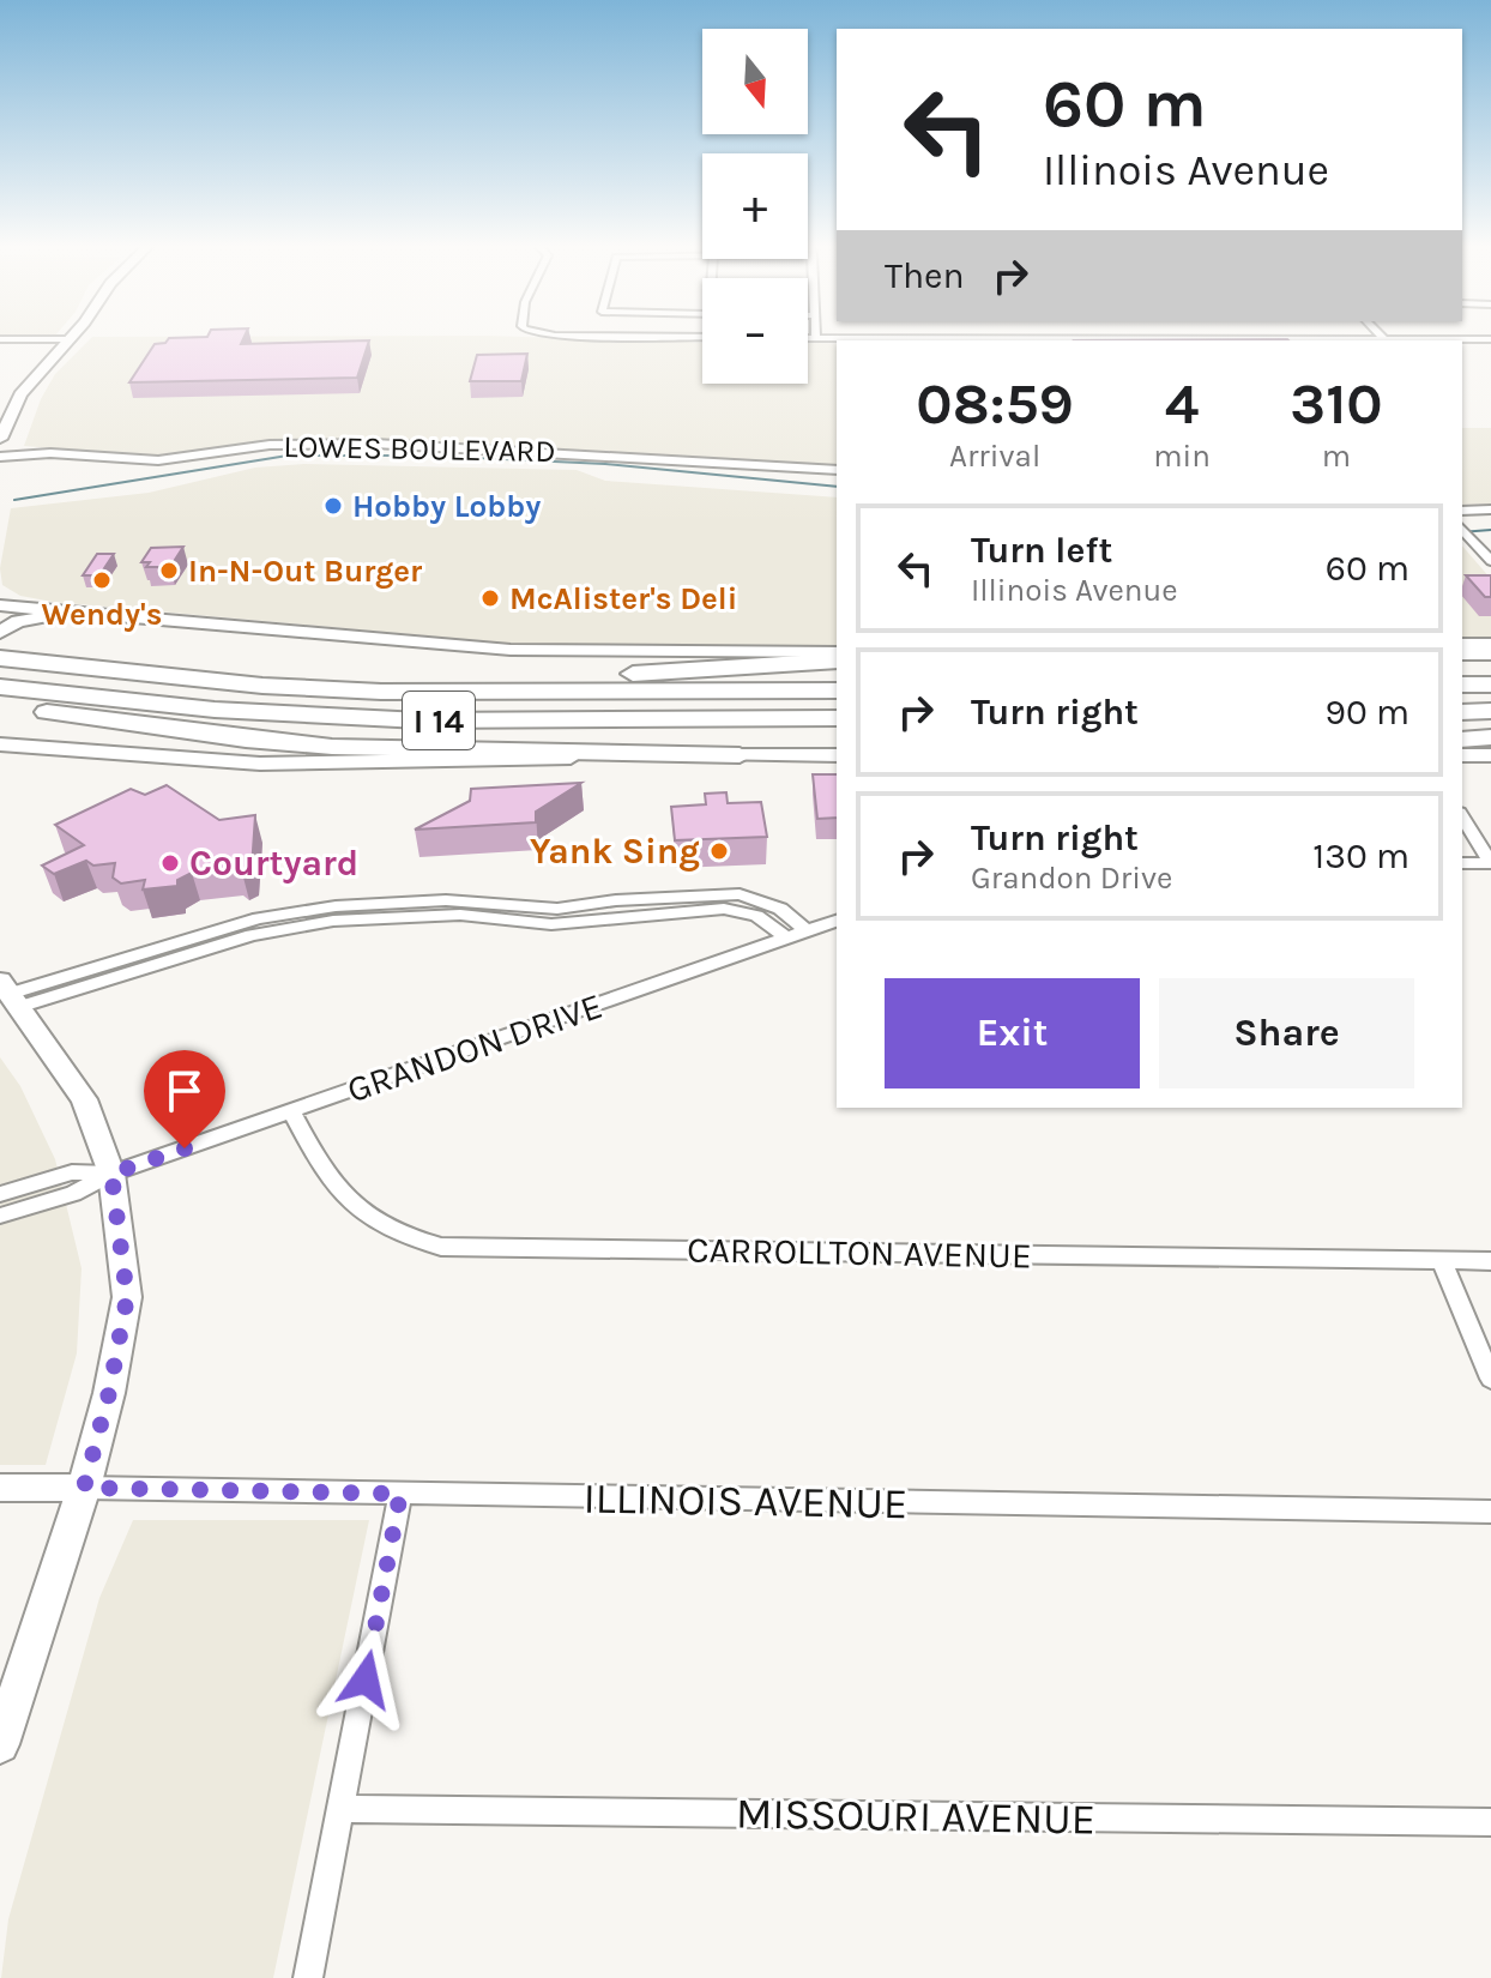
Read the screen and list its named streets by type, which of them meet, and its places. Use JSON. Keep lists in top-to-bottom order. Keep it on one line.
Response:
{"streets":{"highway":["I 14"],"street":["LOWES BOULEVARD","GRANDON DRIVE","CARROLLTON AVENUE","ILLINOIS AVENUE","MISSOURI AVENUE"]},"crossings":[["GRANDON DRIVE","CARROLLTON AVENUE"]],"places":["Hobby Lobby","In-N-Out Burger","Wendy's","McAlister's Deli","Yank Sing","Courtyard"],"north":"bottom","page":{"map_buttons":["+","−"],"turn":["60 m","Illinois Avenue"],"then":"Then","eta":["08:59","Arrival","4","min","310","m"],"list":[{"name":"Turn left","note":"Illinois Avenue","value":"60 m"},{"name":"Turn right","value":"90 m"},{"name":"Turn right","note":"Grandon Drive","value":"130 m"}],"buttons":["Exit","Share"]}}
